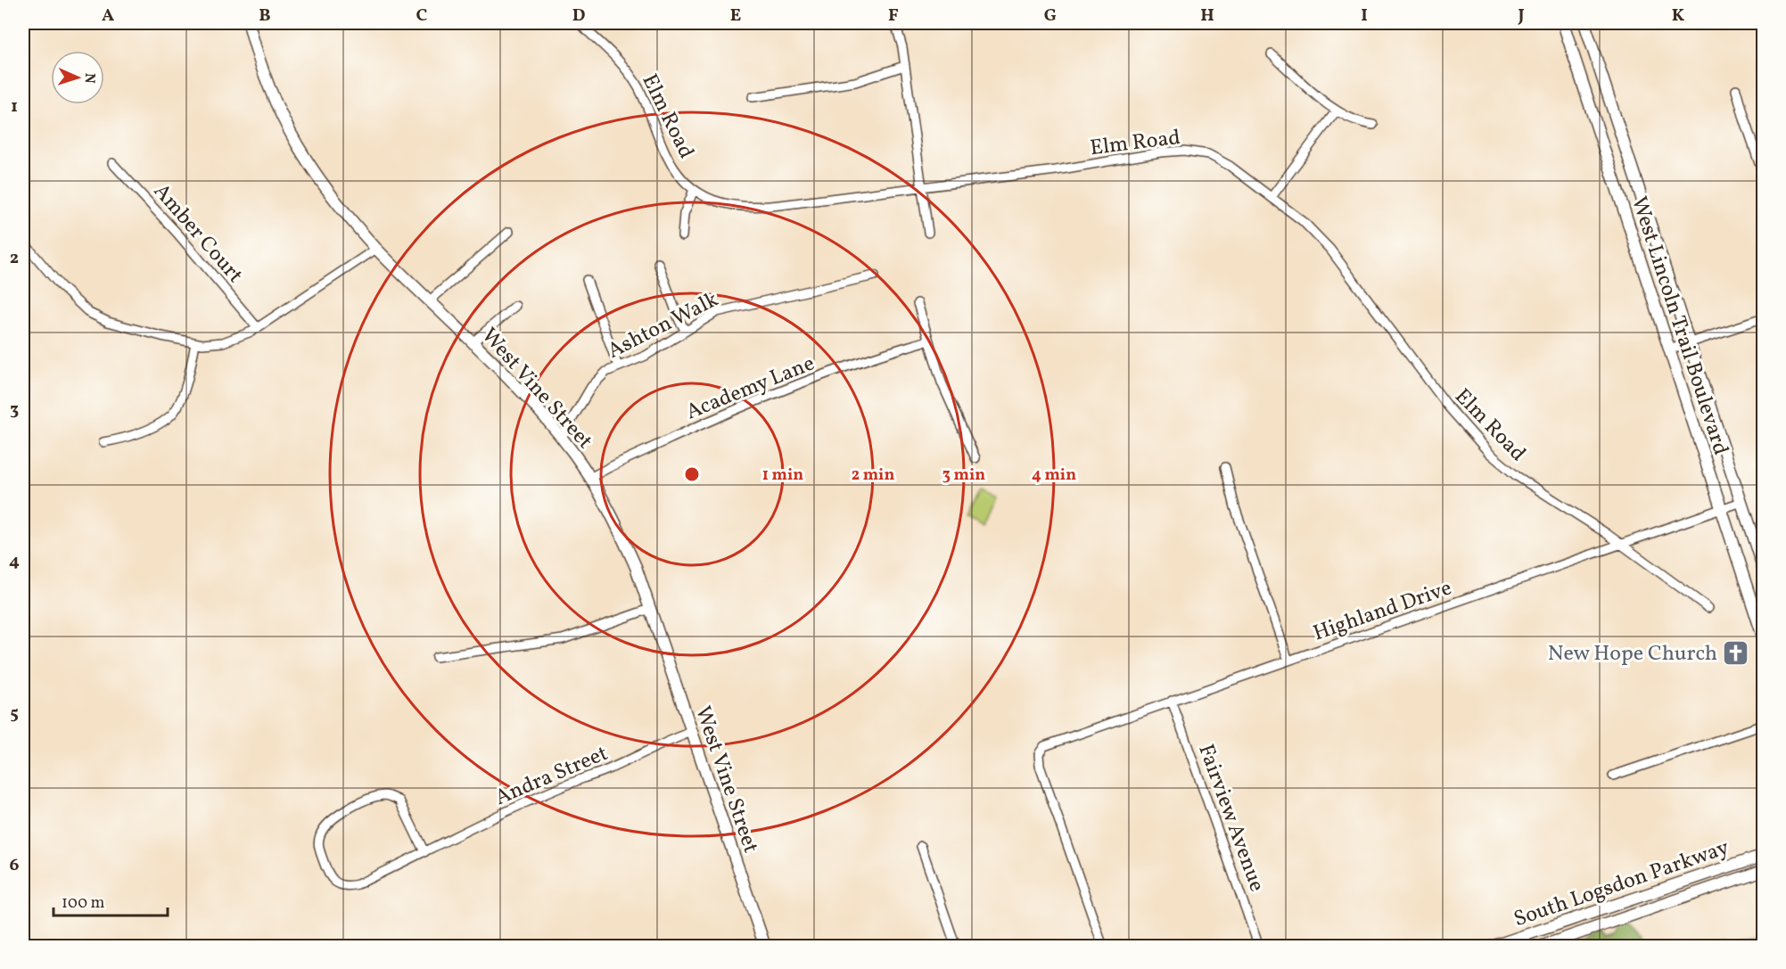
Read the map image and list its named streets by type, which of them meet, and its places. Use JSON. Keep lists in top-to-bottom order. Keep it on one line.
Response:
{"streets":{"main road":["West Lincoln Trail Boulevard","West Vine Street","South Logsdon Parkway"],"street":["Elm Road","Amber Court","Ashton Walk","Academy Lane","Highland Drive","Andra Street","Fairview Avenue"]},"crossings":[["Elm Road","Highland Drive"],["Ashton Walk","West Vine Street"],["West Lincoln Trail Boulevard","Highland Drive"],["Academy Lane","West Vine Street"],["West Vine Street","Andra Street"],["Highland Drive","Fairview Avenue"]],"places":{"church":["New Hope Church"]},"scale_bar":"100 m","north":"right","grid":{"columns":["A","B","C","D","E","F","G","H","I","J","K"],"rows":["1","2","3","4","5","6"]},"rings":["1 min","2 min","3 min","4 min"]}
